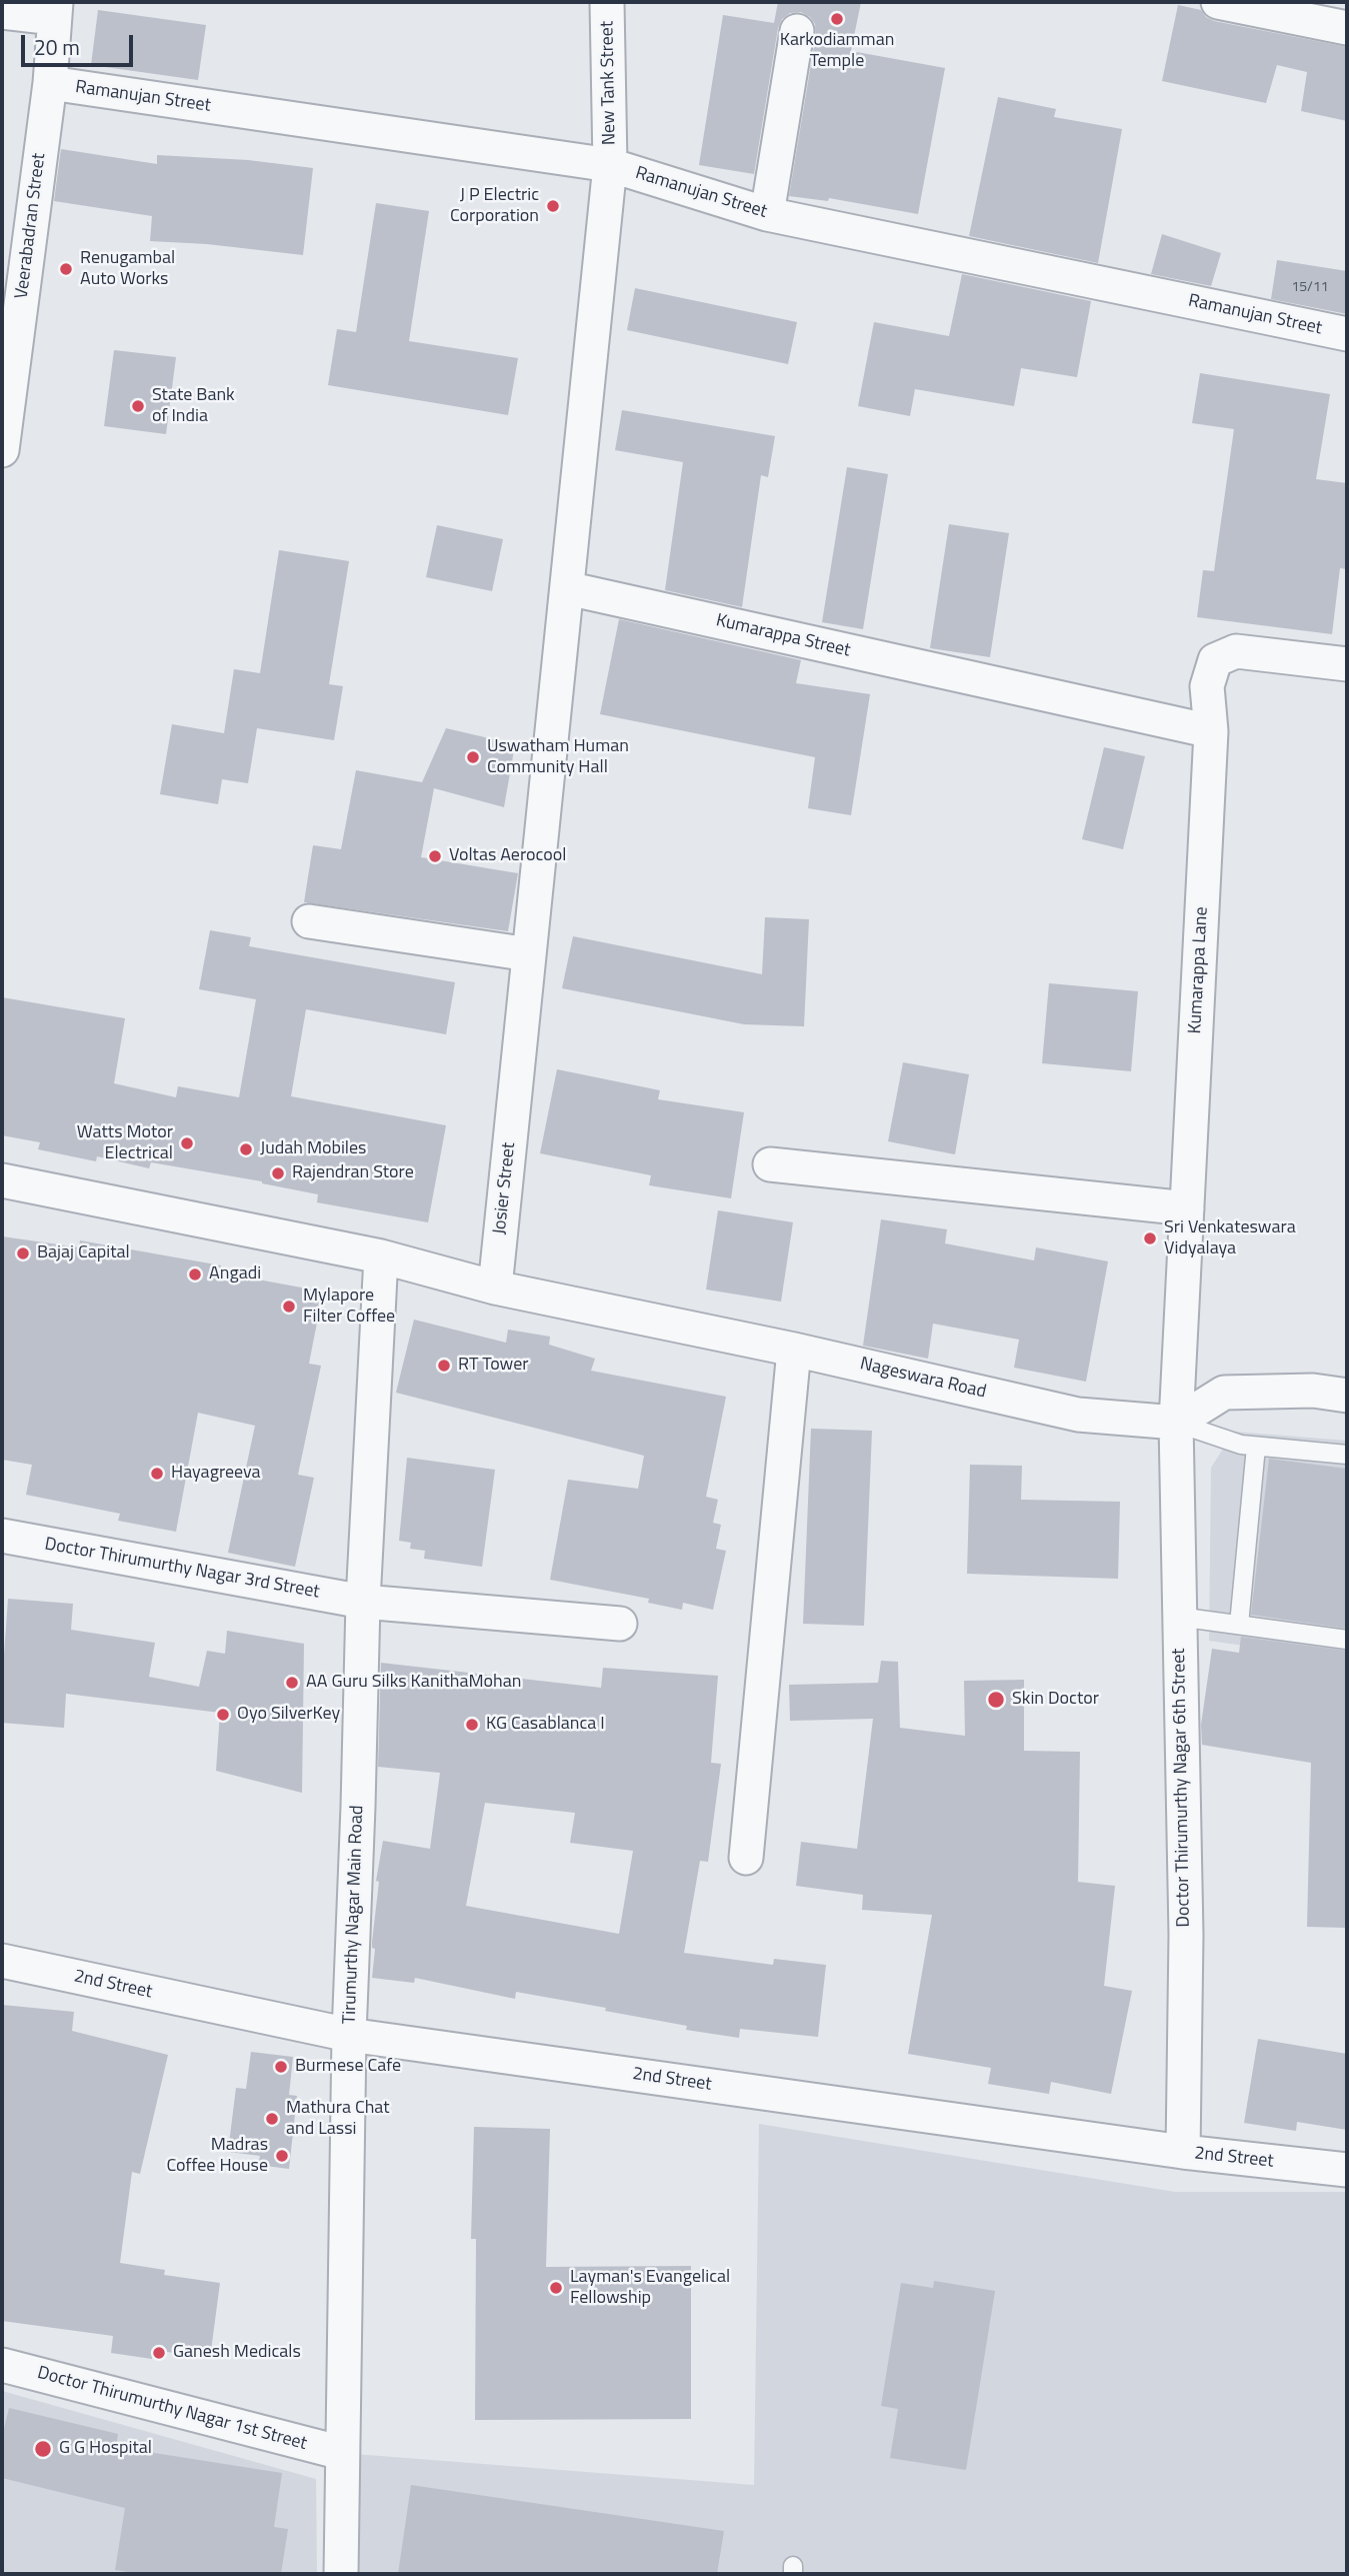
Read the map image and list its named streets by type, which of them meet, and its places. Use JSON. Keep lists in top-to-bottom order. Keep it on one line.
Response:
{"streets":{"street":["New Tank Street","Ramanujan Street","Veerabadran Street","Kumarappa Street","Kumarappa Lane","Josier Street","Nageswara Road","Doctor Thirumurthy Nagar 3rd Street","Doctor Thirumurthy Nagar 6th Street","Tirumurthy Nagar Main Road","2nd Street","Doctor Thirumurthy Nagar 1st Street"]},"crossings":[["New Tank Street","Ramanujan Street"],["Ramanujan Street","Veerabadran Street"],["Kumarappa Street","Kumarappa Lane"],["Kumarappa Street","Josier Street"],["Kumarappa Lane","Nageswara Road"],["Kumarappa Lane","Doctor Thirumurthy Nagar 6th Street"],["Josier Street","Nageswara Road"],["Nageswara Road","Doctor Thirumurthy Nagar 6th Street"],["Doctor Thirumurthy Nagar 3rd Street","Tirumurthy Nagar Main Road"],["Doctor Thirumurthy Nagar 6th Street","2nd Street"],["Tirumurthy Nagar Main Road","2nd Street"],["Tirumurthy Nagar Main Road","Doctor Thirumurthy Nagar 1st Street"]],"places":["Karkodiamman Temple","J P Electric Corporation","Renugambal Auto Works","State Bank of India","Uswatham Human Community Hall","Voltas Aerocool","Watts Motor Electrical","Judah Mobiles","Rajendran Store","Sri Venkateswara Vidyalaya","Bajaj Capital","Angadi","Mylapore Filter Coffee","RT Tower","Hayagreeva","AA Guru Silks KanithaMohan","Skin Doctor","Oyo SilverKey","KG Casablanca I","Burmese Cafe","Mathura Chat and Lassi","Madras Coffee House","Layman's Evangelical Fellowship","Ganesh Medicals","G G Hospital"],"house_numbers":["15/11"],"scale_bar":"20 m"}
